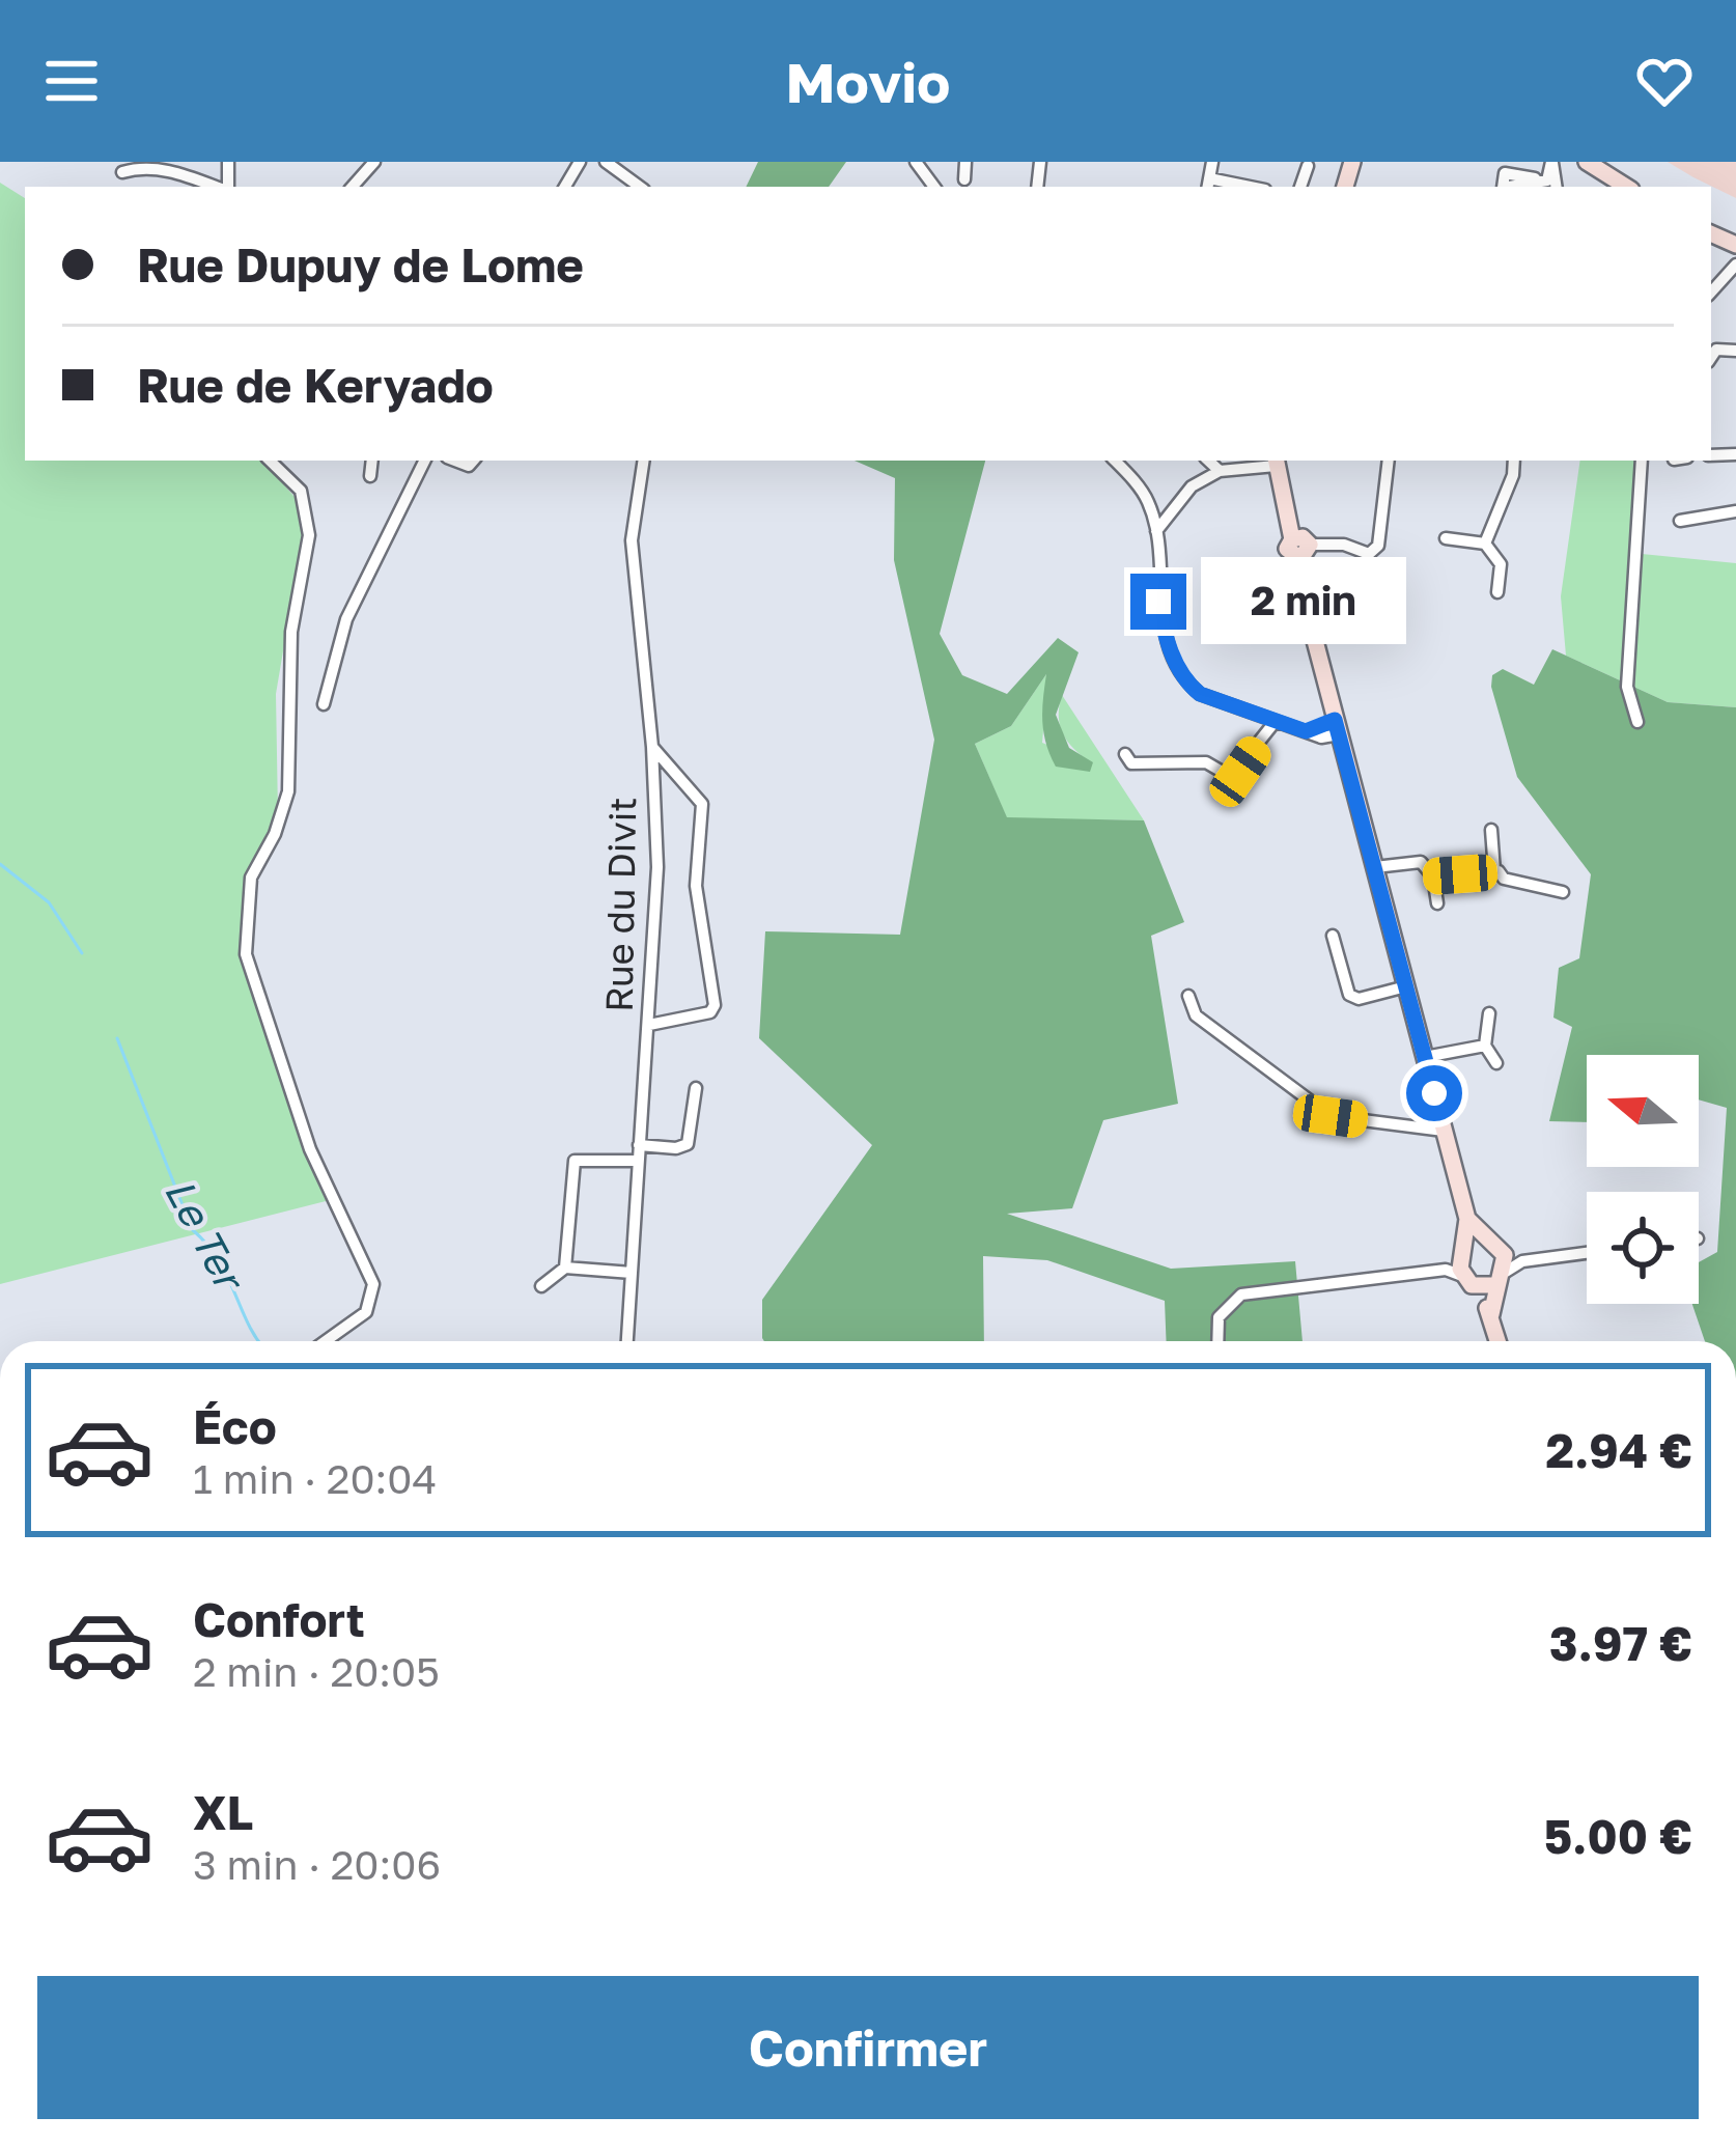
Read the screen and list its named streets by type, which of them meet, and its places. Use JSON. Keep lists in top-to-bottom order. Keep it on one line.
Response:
{"streets":{"street":["Rue du Divit"]},"water":["Le Ter"],"north":"left","page":{"header":"Movio","banner":["Rue Dupuy de Lome","Rue de Keryado"],"bubble":"2 min","list":[{"name":"Éco","note":"1 min · 20:04","value":"2.94 €"},{"name":"Confort","note":"2 min · 20:05","value":"3.97 €"},{"name":"XL","note":"3 min · 20:06","value":"5.00 €"}],"buttons":"Confirmer"}}
